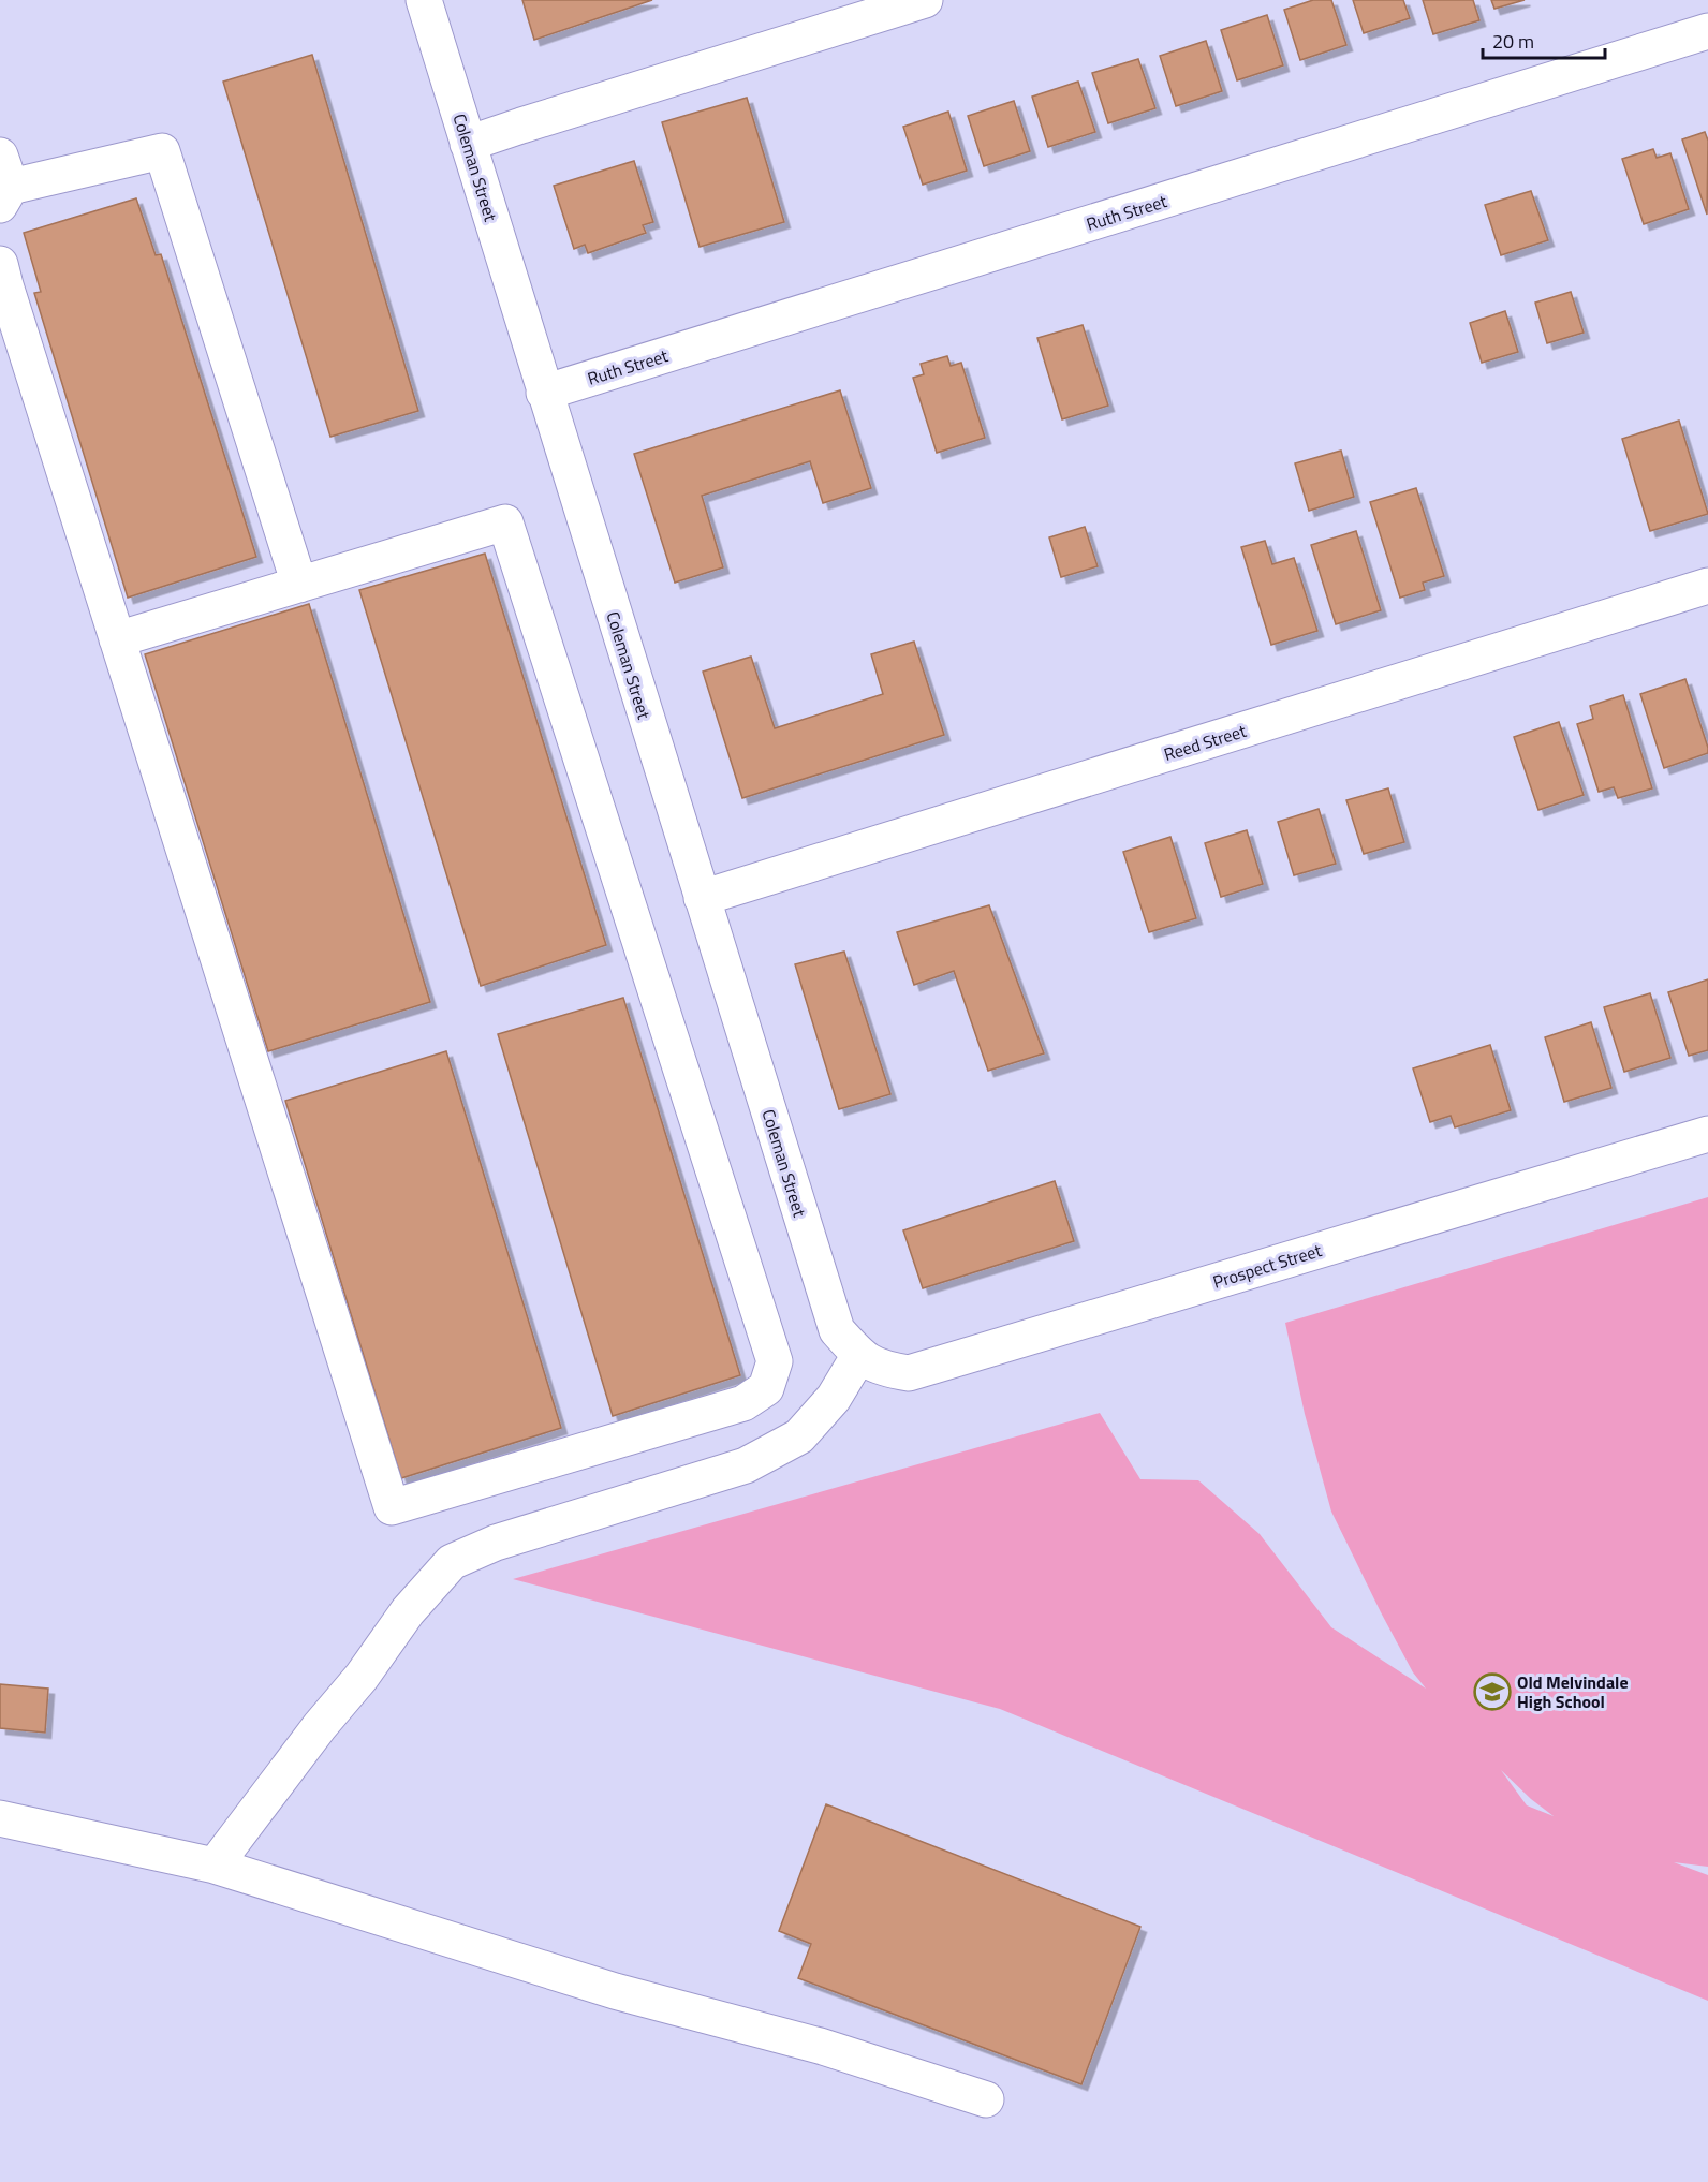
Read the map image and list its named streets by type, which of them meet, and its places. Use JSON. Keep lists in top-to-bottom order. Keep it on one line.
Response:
{"streets":{"street":["Coleman Street","Ruth Street","Reed Street","Prospect Street"]},"crossings":[["Coleman Street","Ruth Street"],["Coleman Street","Reed Street"],["Coleman Street","Prospect Street"]],"places":{"school or university":["Old Melvindale High School"]},"scale_bar":"20 m"}
